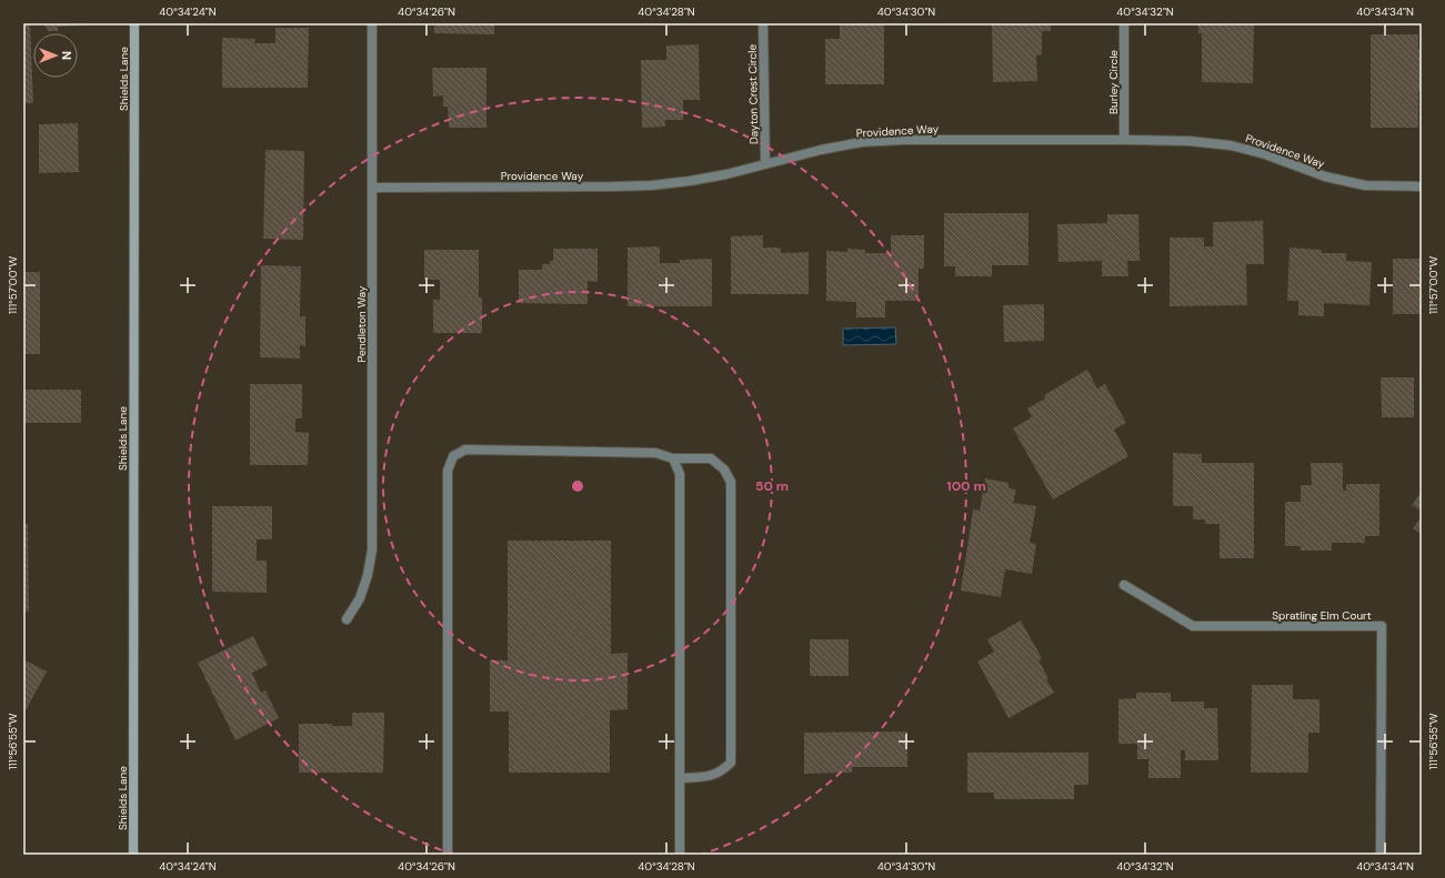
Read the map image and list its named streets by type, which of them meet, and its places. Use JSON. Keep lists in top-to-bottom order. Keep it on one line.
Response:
{"streets":{"main road":["Shields Lane"],"street":["Burley Circle","Dayton Crest Circle","Providence Way","Pendleton Way","Spratling Elm Court"]},"crossings":[["Burley Circle","Providence Way"],["Dayton Crest Circle","Providence Way"],["Providence Way","Pendleton Way"]],"north":"right","coordinates":["40°34'24\"N","40°34'26\"N","40°34'28\"N","40°34'30\"N","40°34'32\"N","40°34'34\"N","111°57'00\"W","111°56'55\"W"],"rings":["50 m","100 m"]}
